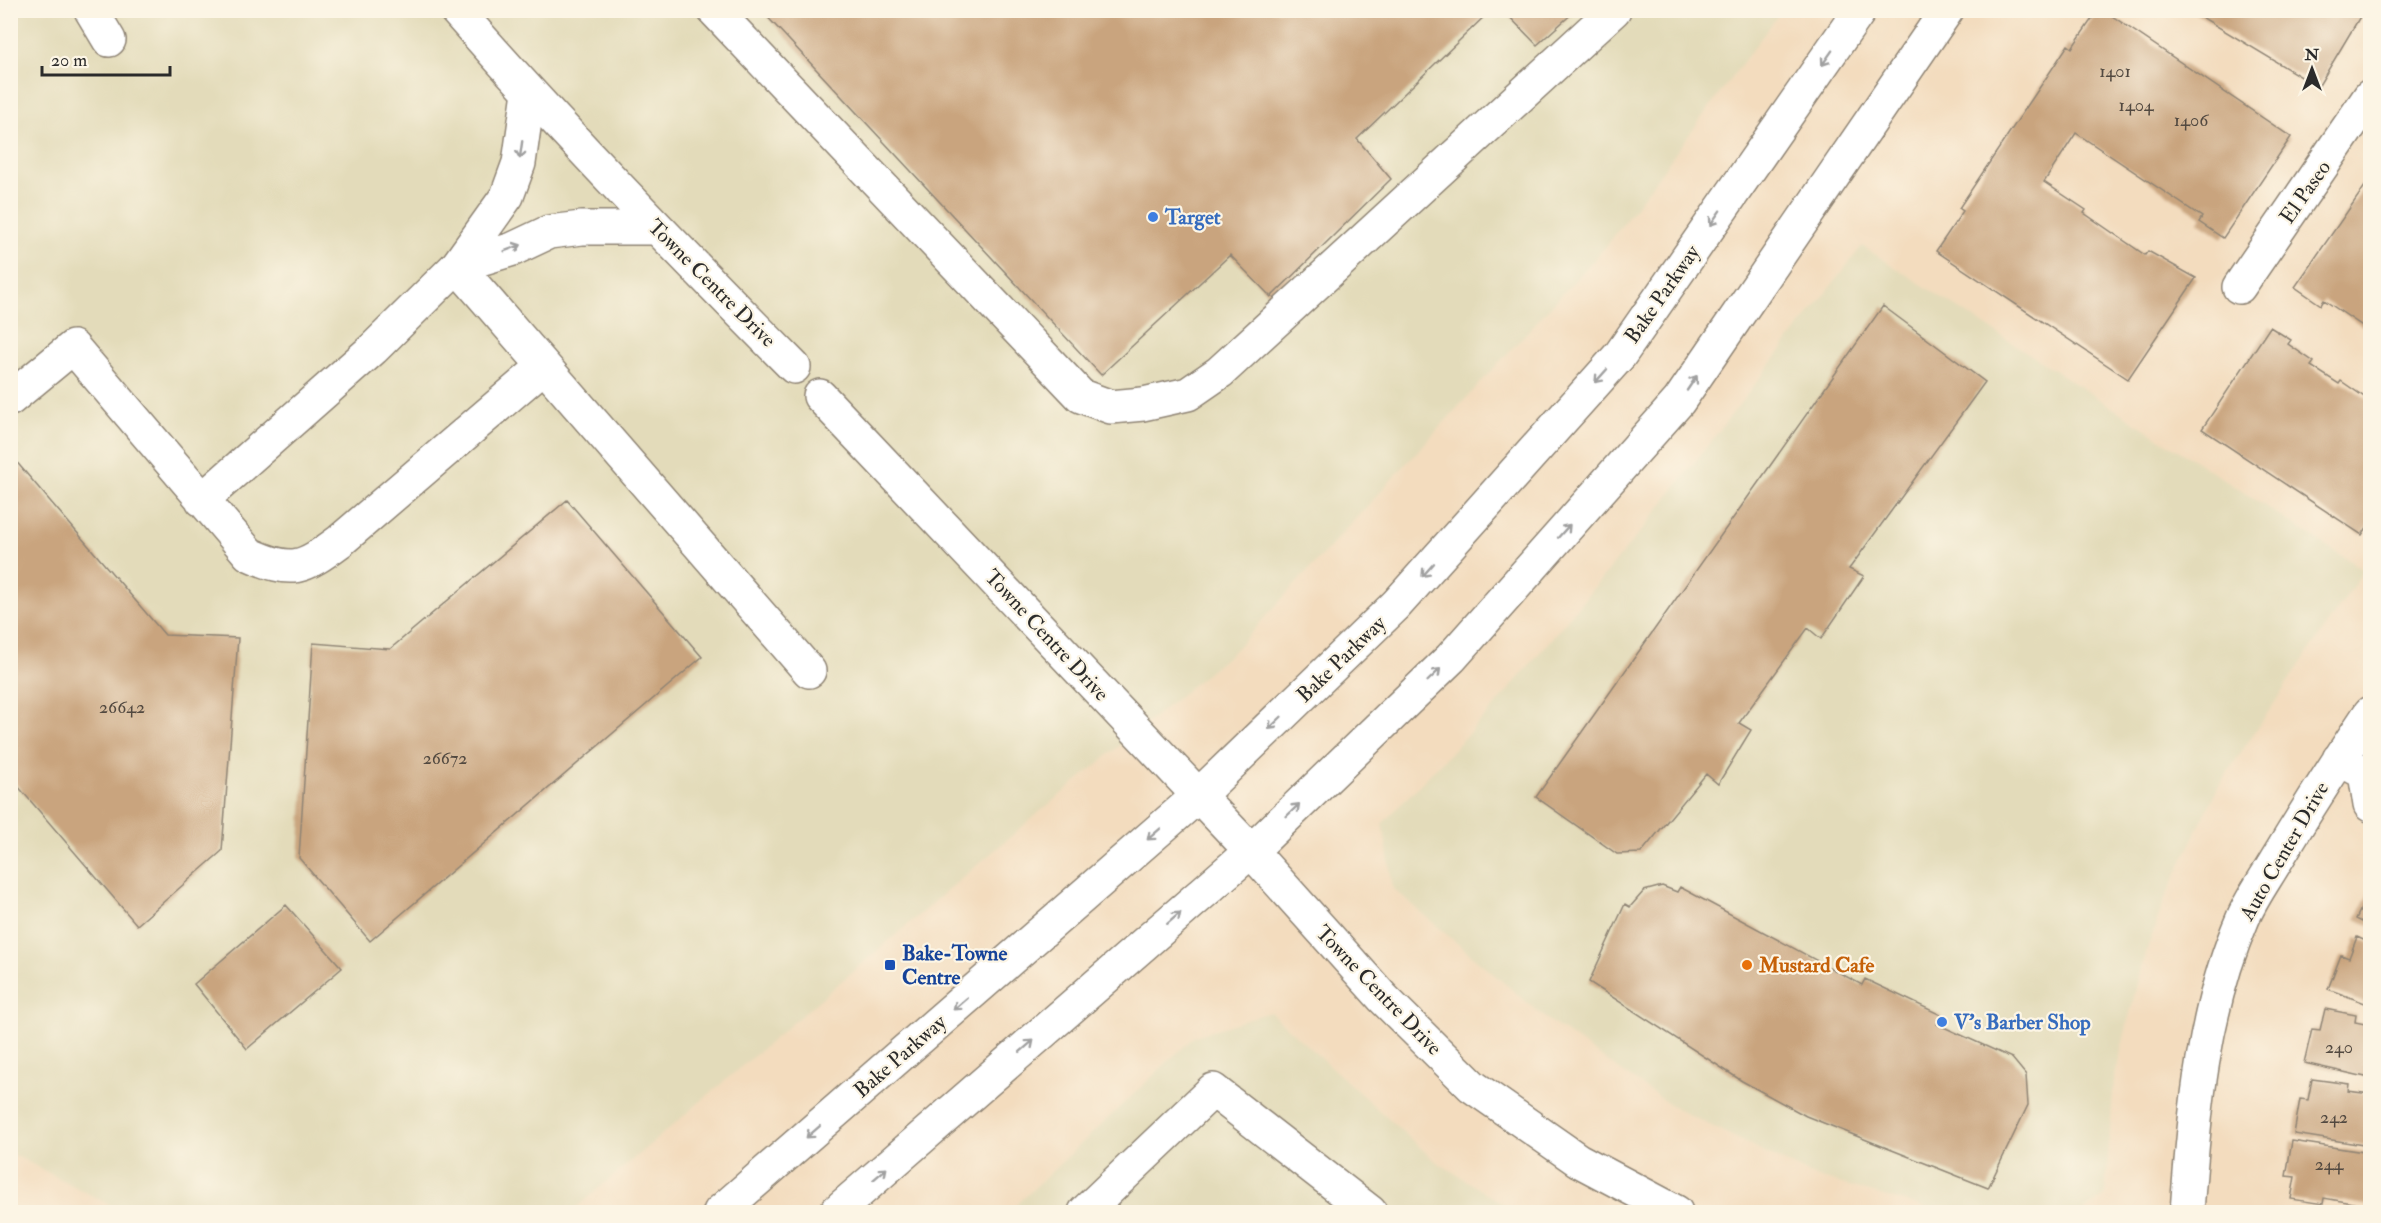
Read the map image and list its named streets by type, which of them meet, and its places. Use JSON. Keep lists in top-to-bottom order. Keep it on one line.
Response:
{"streets":{"main road":["El Paseo","Towne Centre Drive","Bake Parkway","Auto Center Drive"]},"crossings":[["Towne Centre Drive","Bake Parkway"]],"places":{"other":["Target","Mustard Cafe","V's Barber Shop"],"transit":["Bake-Towne Centre"]},"house_numbers":["1401","1404","1406","26642","26672","240","242","244"],"scale_bar":"20 m","north":"top"}
